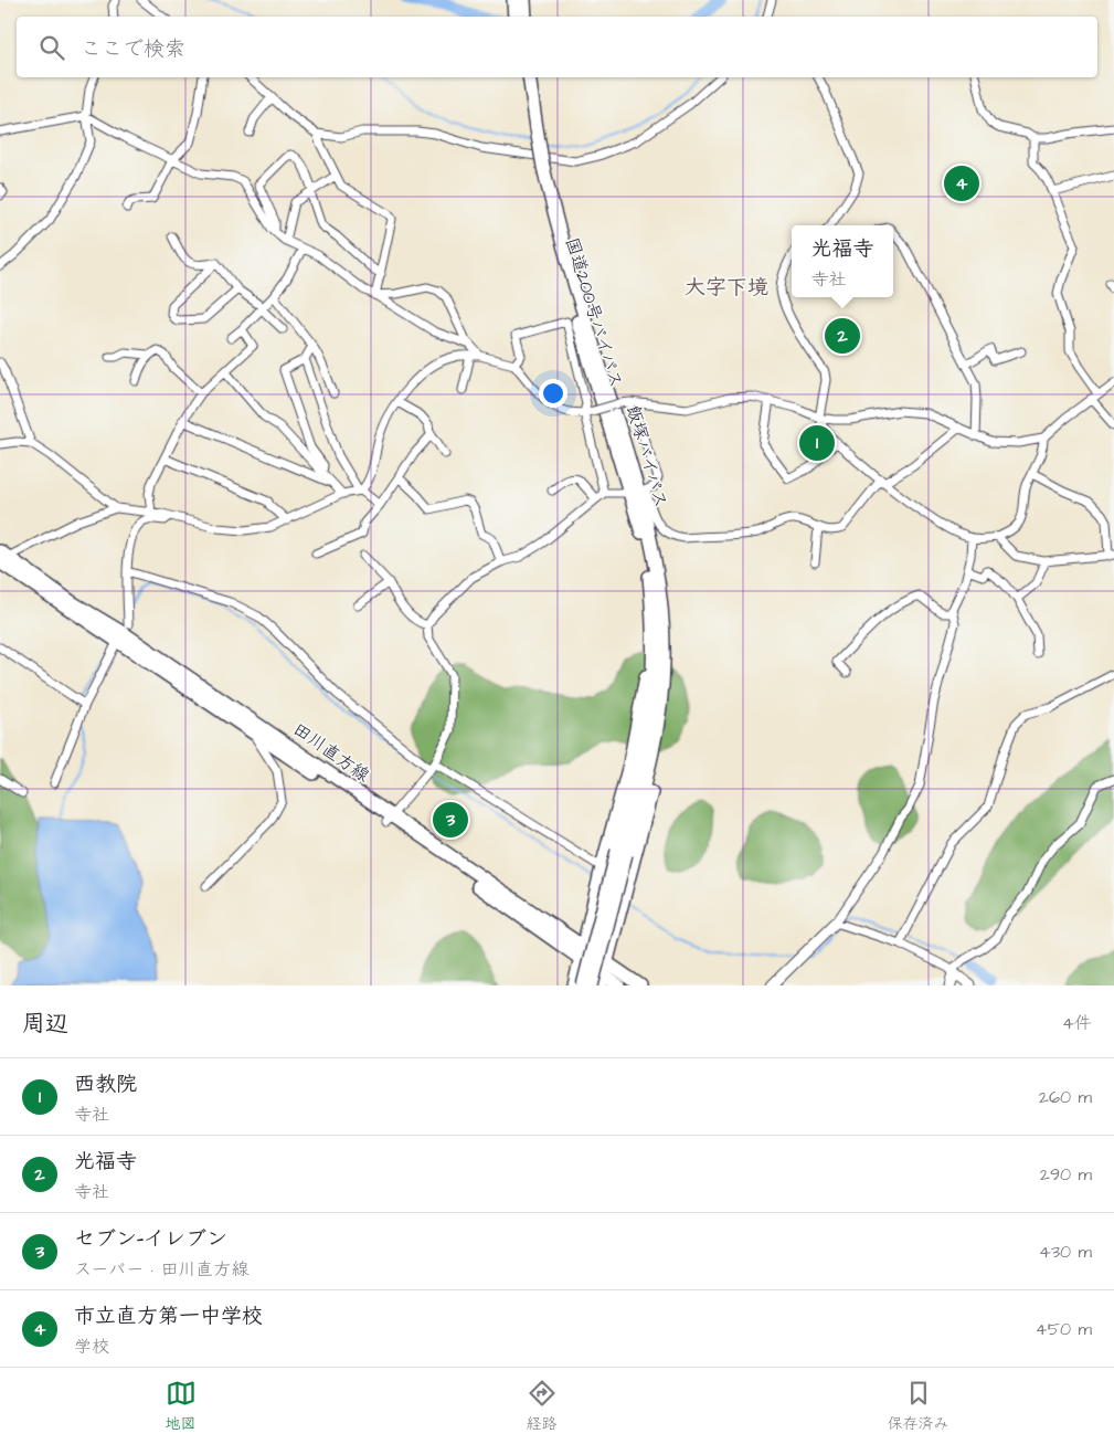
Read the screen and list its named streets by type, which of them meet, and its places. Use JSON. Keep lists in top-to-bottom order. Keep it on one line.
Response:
{"streets":{"main road":["国道200号バイパス","飯塚バイパス","田川直方線"]},"crossings":[["国道200号バイパス","飯塚バイパス"]],"districts":["大字下境"],"page":{"search":"ここで検索","pins":["4","2","1","3"],"popup":["光福寺","寺社"],"heading":["周辺","4件"],"list":[{"mark":"1","name":"西教院","note":"寺社","value":"260 m"},{"mark":"2","name":"光福寺","note":"寺社","value":"290 m"},{"mark":"3","name":"セブン-イレブン","note":"スーパー · 田川直方線","value":"430 m"},{"mark":"4","name":"市立直方第一中学校","note":"学校","value":"450 m"}],"nav":["地図","経路","保存済み"]}}
